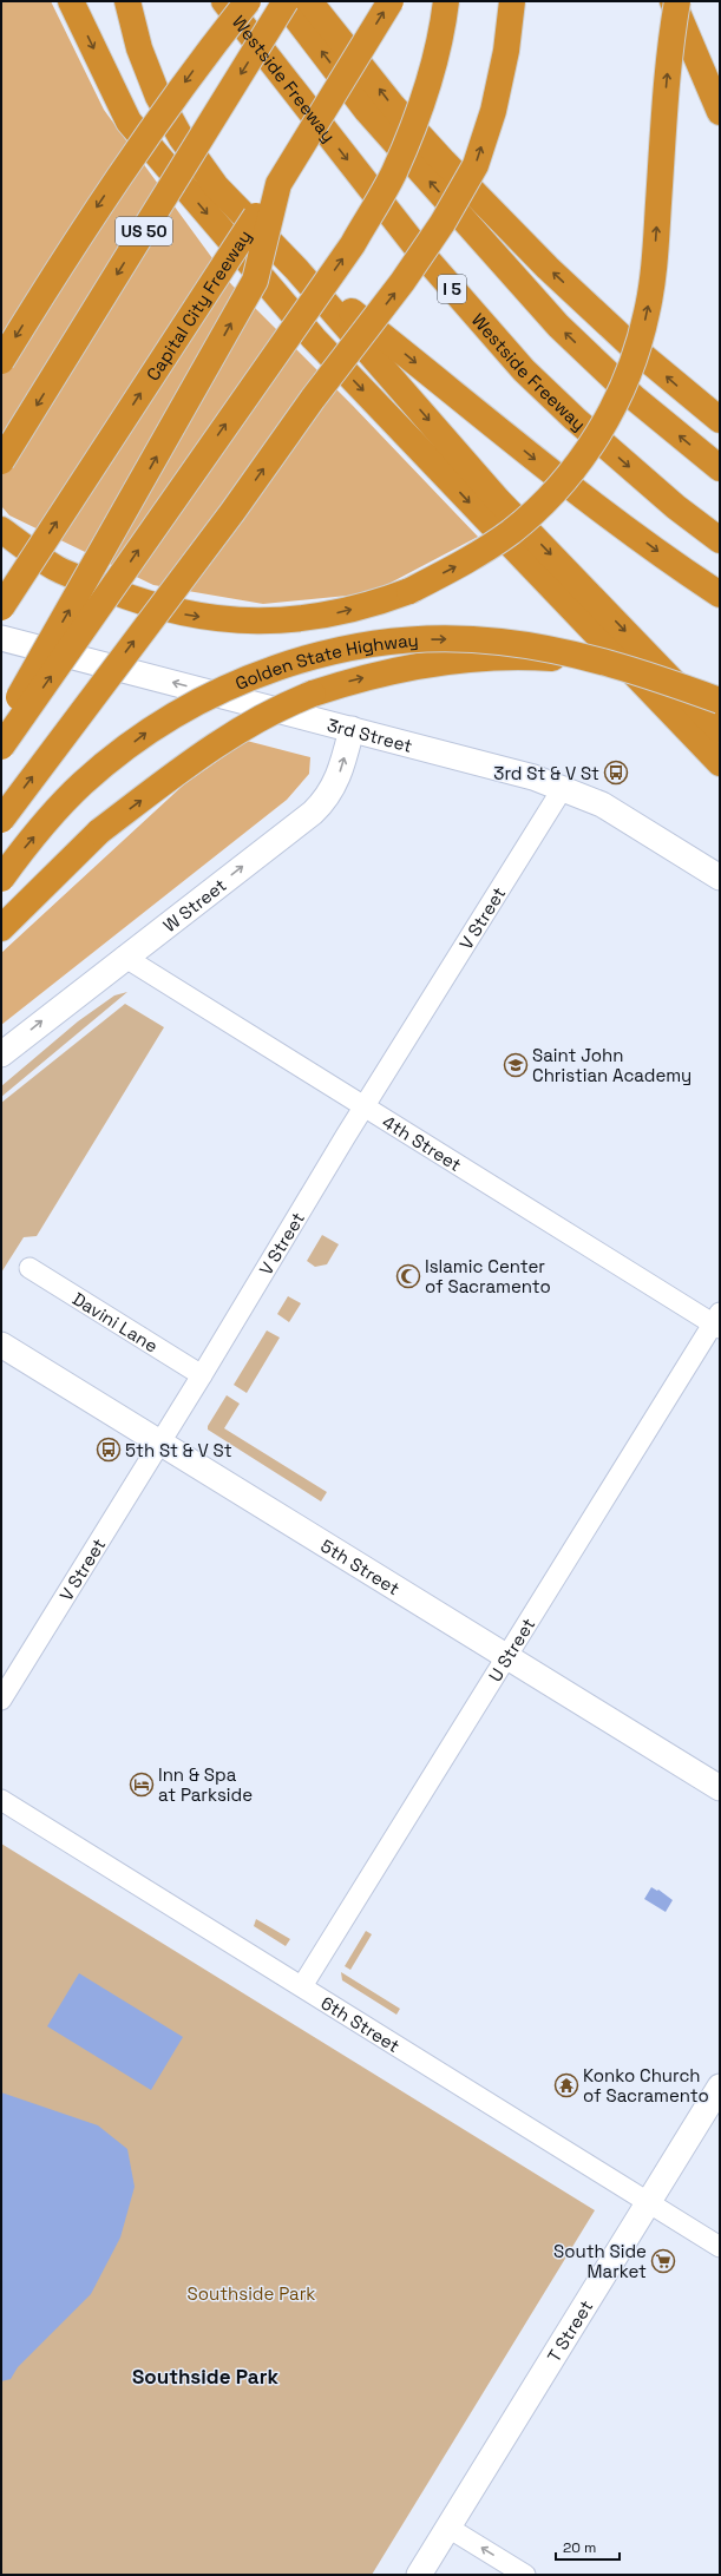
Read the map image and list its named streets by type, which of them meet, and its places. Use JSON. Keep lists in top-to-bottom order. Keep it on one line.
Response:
{"streets":{"highway":["Westside Freeway","US 50","I 5","Capital City Freeway","Golden State Highway"],"street":["3rd Street","W Street","V Street","4th Street","Davini Lane","5th Street","U Street","6th Street","T Street"]},"crossings":[["3rd Street","W Street"],["3rd Street","V Street"],["W Street","4th Street"],["V Street","4th Street"],["V Street","Davini Lane"],["V Street","5th Street"],["4th Street","U Street"],["5th Street","U Street"],["U Street","6th Street"],["6th Street","T Street"]],"one_way":["3rd Street","W Street"],"districts":["Southside Park"],"parks":["Southside Park"],"places":{"bus stop":["3rd St & V St","5th St & V St"],"school or university":["Saint John Christian Academy"],"mosque":["Islamic Center of Sacramento"],"hotel":["Inn & Spa at Parkside"],"temple":["Konko Church of Sacramento"],"supermarket":["South Side Market"]},"scale_bar":"20 m"}
